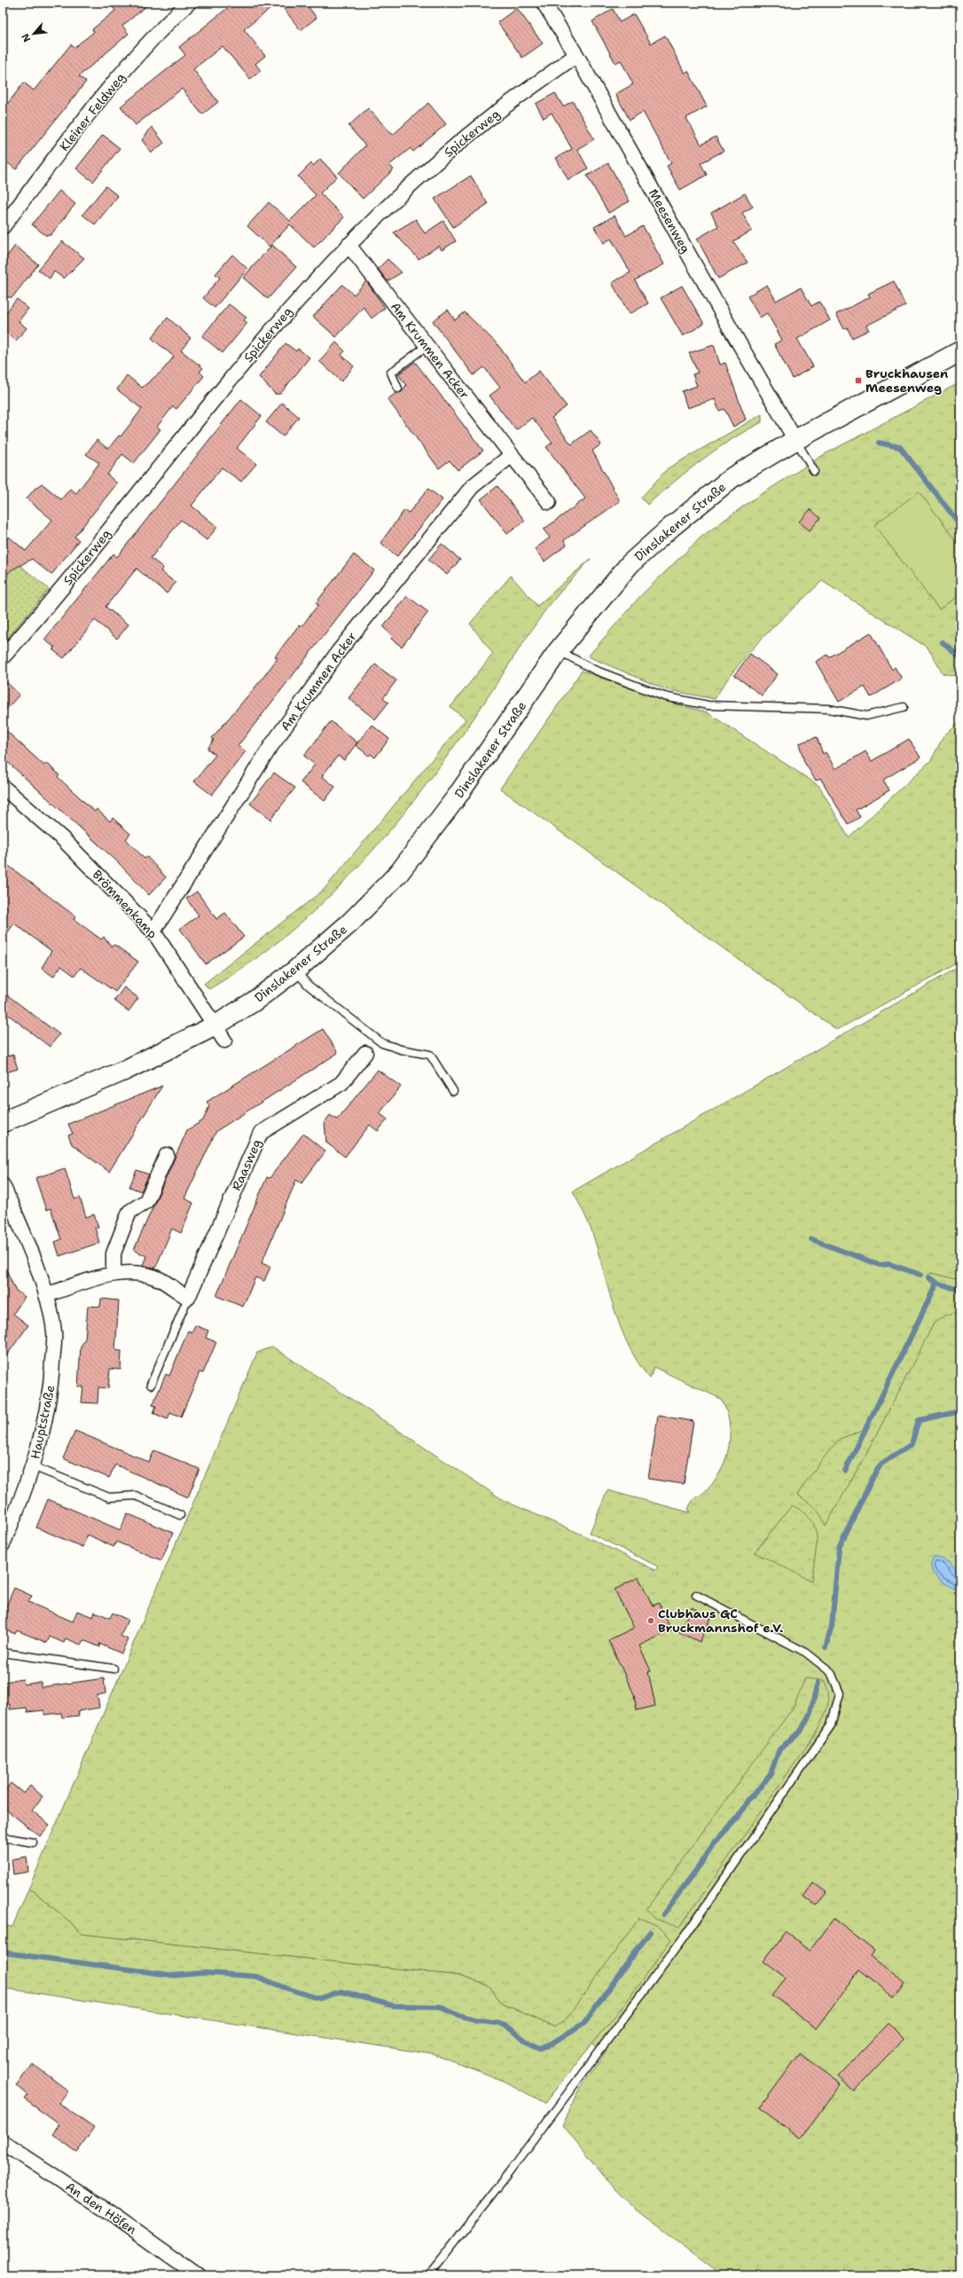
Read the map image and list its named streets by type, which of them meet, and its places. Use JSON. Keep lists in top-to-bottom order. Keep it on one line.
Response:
{"streets":{"main road":["Dinslakener Straße"],"street":["Kleiner Feldweg","Spickerweg","Meesenweg","Am Krummen Acker","Brömmenkamp","Raasweg","Hauptstraße","An den Höfen"]},"crossings":[["Spickerweg","Meesenweg"],["Spickerweg","Am Krummen Acker"],["Meesenweg","Dinslakener Straße"],["Am Krummen Acker","Brömmenkamp"],["Dinslakener Straße","Brömmenkamp"]],"places":{"transit":["Bruckhausen Meesenweg"],"other":["Clubhaus GC Bruckmannshof e.V."]},"north":"bottom left"}
